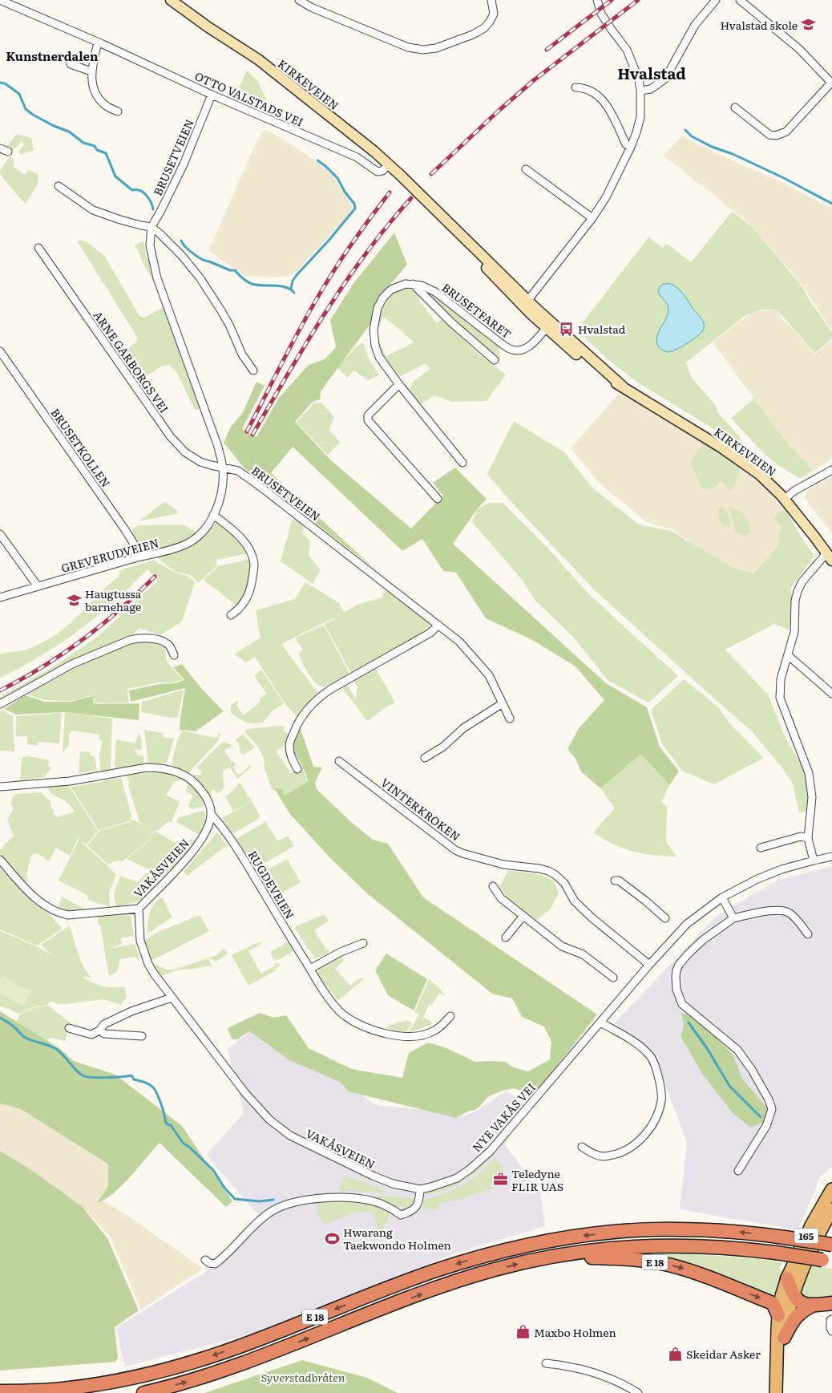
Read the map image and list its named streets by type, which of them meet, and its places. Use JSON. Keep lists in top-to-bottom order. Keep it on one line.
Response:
{"streets":{"highway":["E 18"],"main road":["KIRKEVEIEN","165"],"street":["OTTO VALSTADS VEI","BRUSETVEIEN","BRUSETFARET","ARNE GARBORGS VEI","BRUSETKOLLEN","GREVERUDVEIEN","VINTERKROKEN","VAKÅSVEIEN","RUGDEVEIEN","NYE VAKÅS VEI"]},"crossings":[["KIRKEVEIEN","OTTO VALSTADS VEI"],["KIRKEVEIEN","BRUSETFARET"],["OTTO VALSTADS VEI","BRUSETVEIEN"],["BRUSETVEIEN","ARNE GARBORGS VEI"],["BRUSETVEIEN","GREVERUDVEIEN"],["ARNE GARBORGS VEI","GREVERUDVEIEN"],["BRUSETKOLLEN","GREVERUDVEIEN"],["VINTERKROKEN","NYE VAKÅS VEI"],["VAKÅSVEIEN","RUGDEVEIEN"],["VAKÅSVEIEN","NYE VAKÅS VEI"],["165","E 18"]],"districts":["Kunstnerdalen","Hvalstad"],"parks":["Syverstadbråten"],"places":{"school or university":["Hvalstad skole","Haugtussa barnehage"],"bus stop":["Hvalstad"],"office":["Teledyne FLIR UAS"],"sports":["Hwarang Taekwondo Holmen"],"shop":["Maxbo Holmen","Skeidar Asker"]}}
